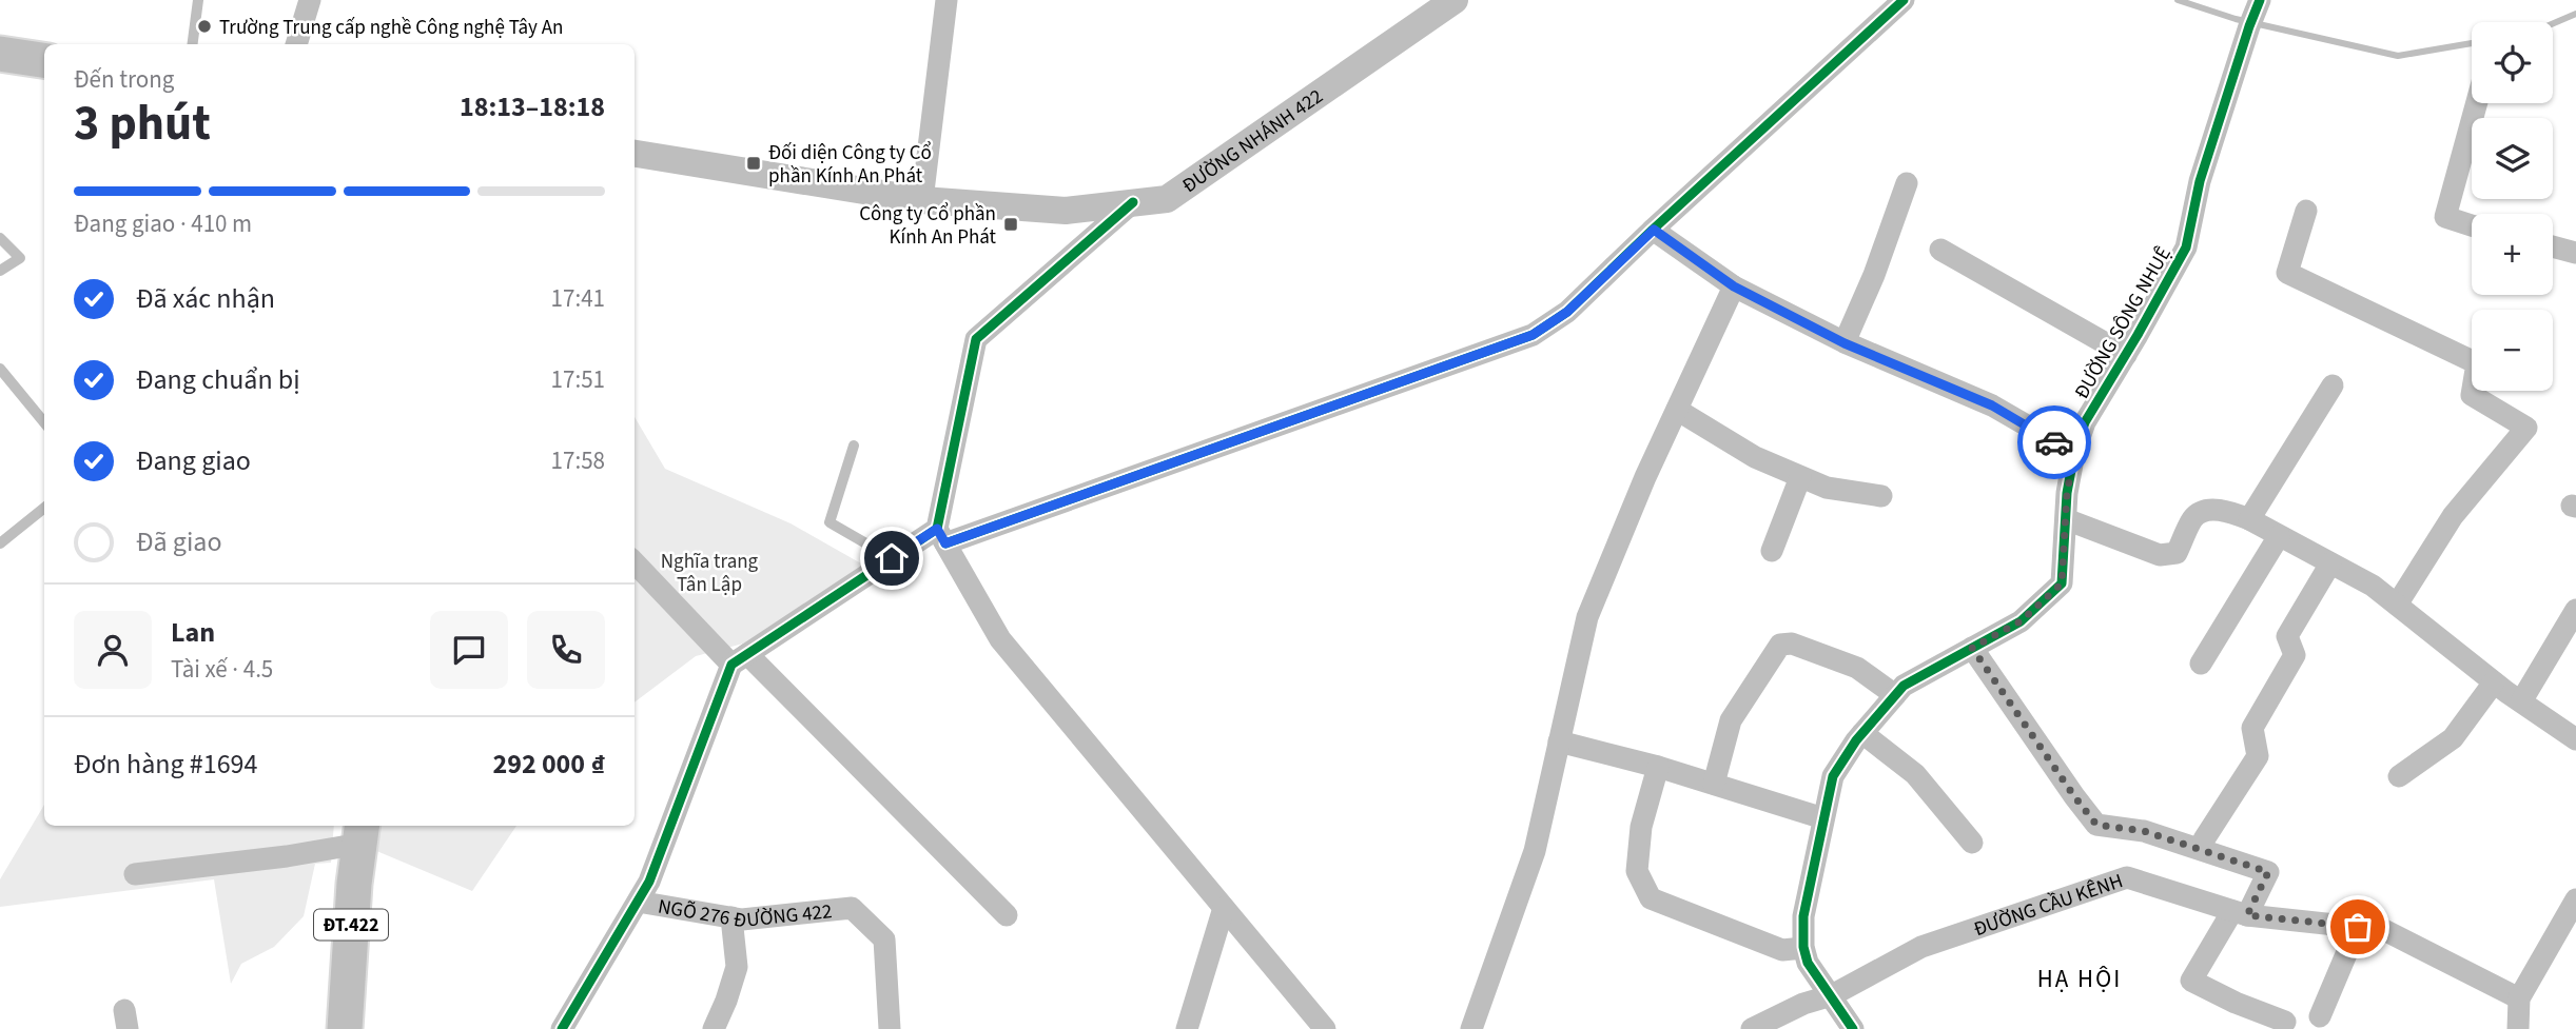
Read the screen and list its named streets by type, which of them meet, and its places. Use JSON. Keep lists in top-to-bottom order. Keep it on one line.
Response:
{"streets":{"main road":["ĐT.422"],"street":["ĐƯỜNG NHÁNH 422","ĐƯỜNG SÔNG NHUỆ","ĐƯỜNG CẦU KÊNH","NGÕ 276 ĐƯỜNG 422"]},"districts":["HẠ HỘI"],"parks":["Nghĩa trang Tân Lập"],"places":{"other":["Trường Trung cấp nghề Công nghệ Tây An"],"transit":["Đối diện Công ty Cổ phần Kính An Phát","Công ty Cổ phần Kính An Phát"]},"page":{"map_buttons":["+","−"],"heading":["3 phút","Đến trong","18:13–18:18"],"panel":["Lan","Tài xế · 4.5","Đơn hàng #1694","292 000 ₫"],"bar":"Đang giao · 410 m","list":[["Đã xác nhận","17:41"],["Đang chuẩn bị","17:51"],["Đang giao","17:58"],"Đã giao"]}}
